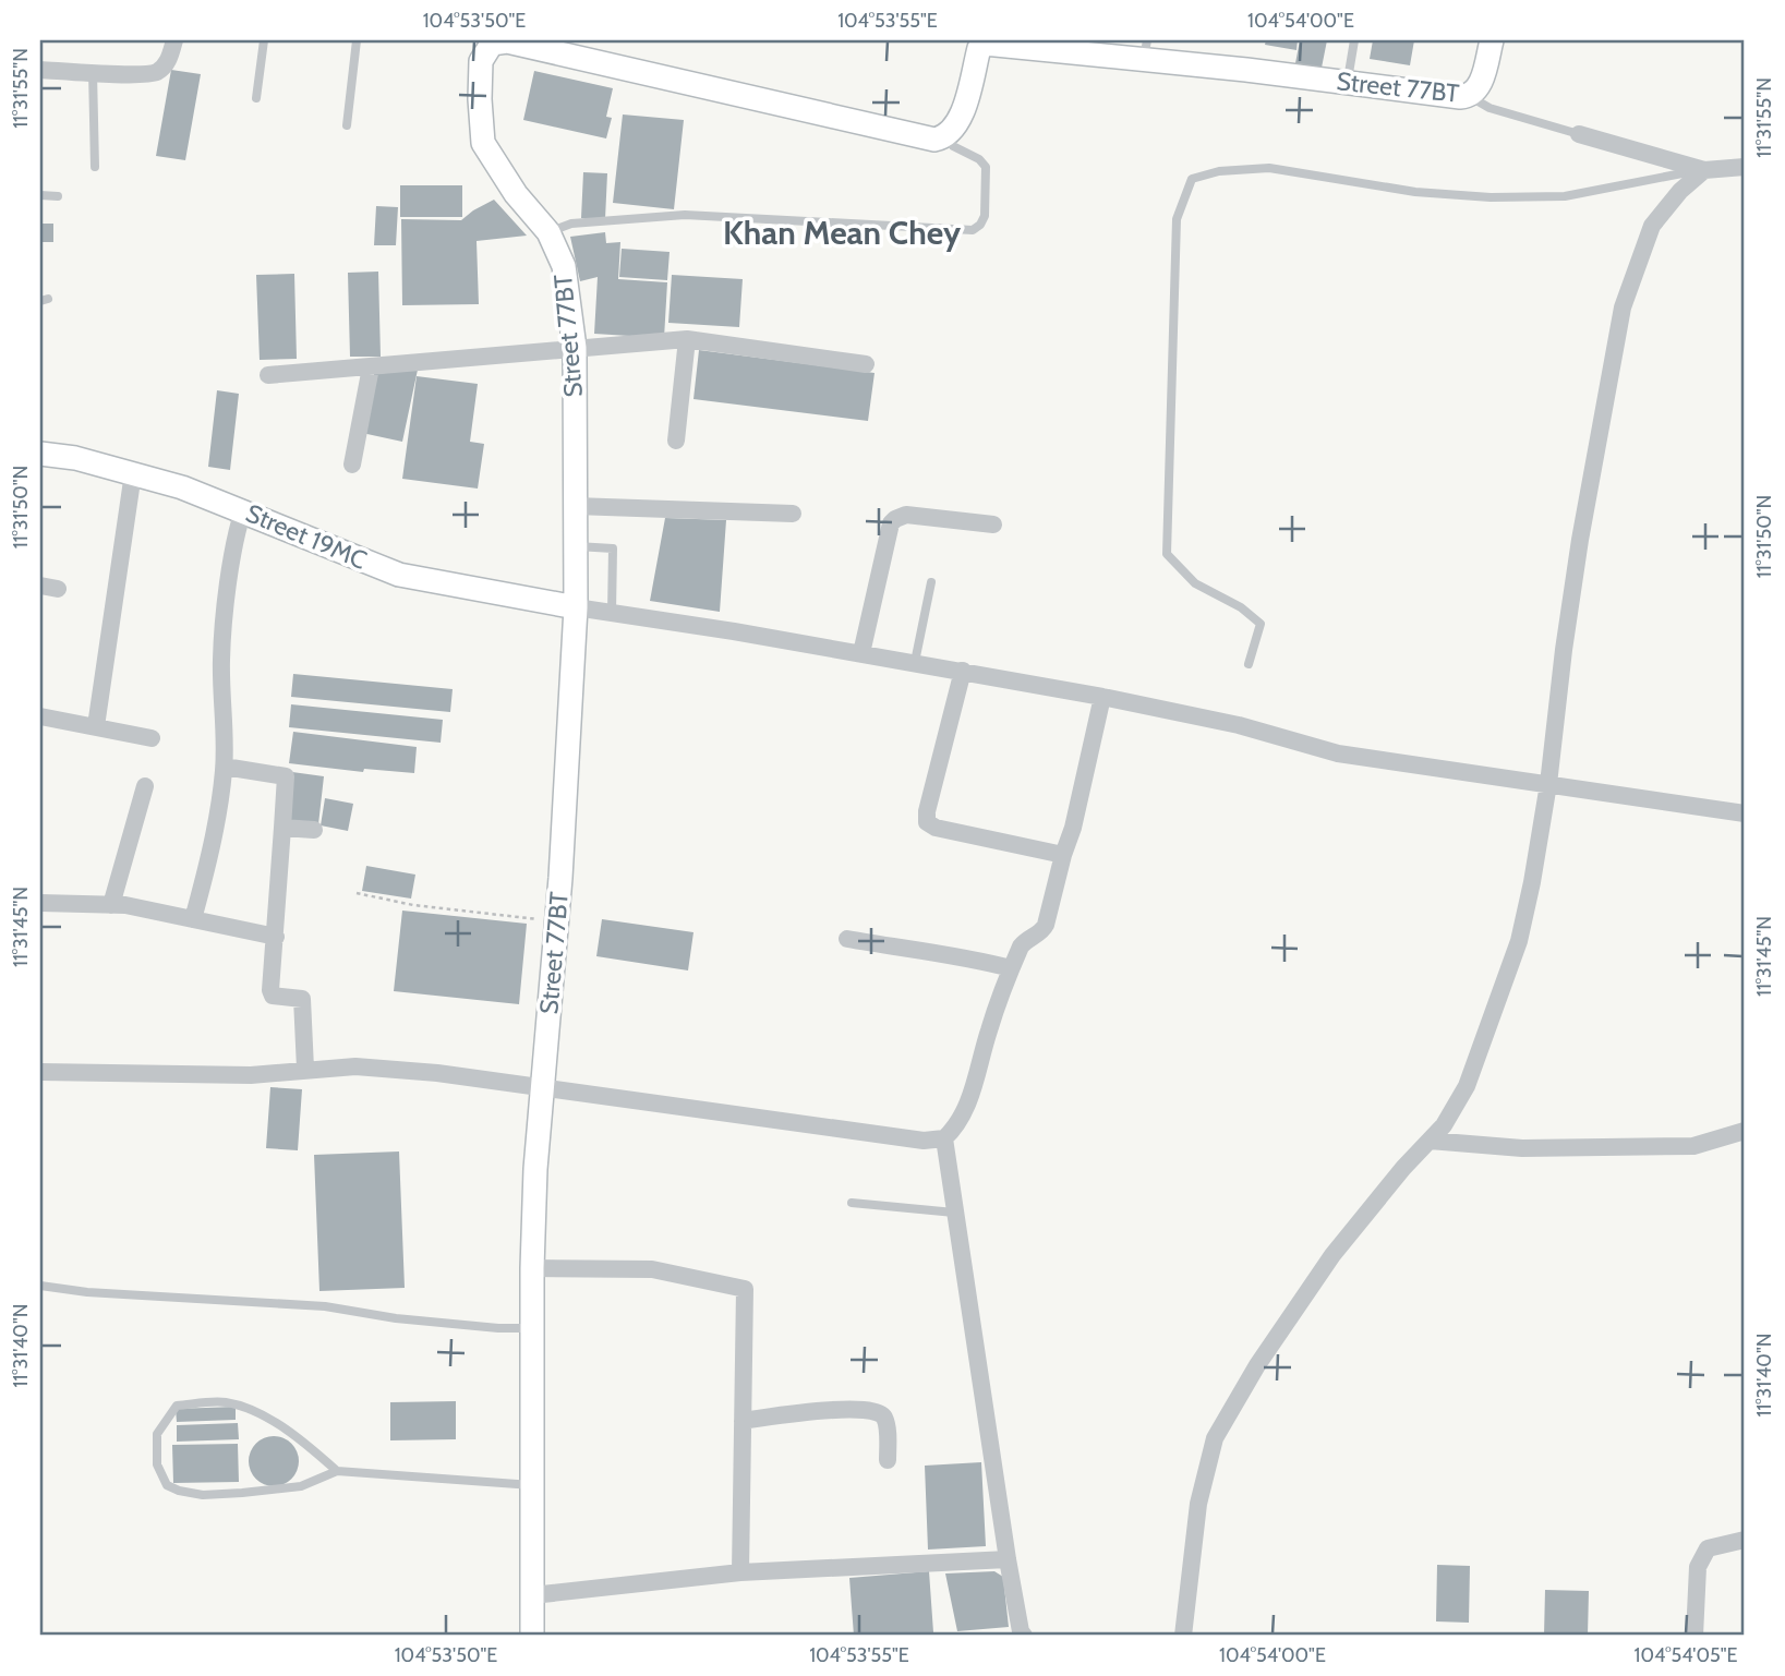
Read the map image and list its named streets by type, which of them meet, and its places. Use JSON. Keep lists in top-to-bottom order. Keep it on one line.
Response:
{"streets":{"street":["Street 77BT","Street 19MC"]},"crossings":[["Street 77BT","Street 19MC"]],"districts":["Khan Mean Chey"],"coordinates":["104°53'50\"E","104°53'55\"E","104°54'00\"E","11°31'55\"N","11°31'50\"N","11°31'45\"N","11°31'40\"N","104°54'05\"E"]}
